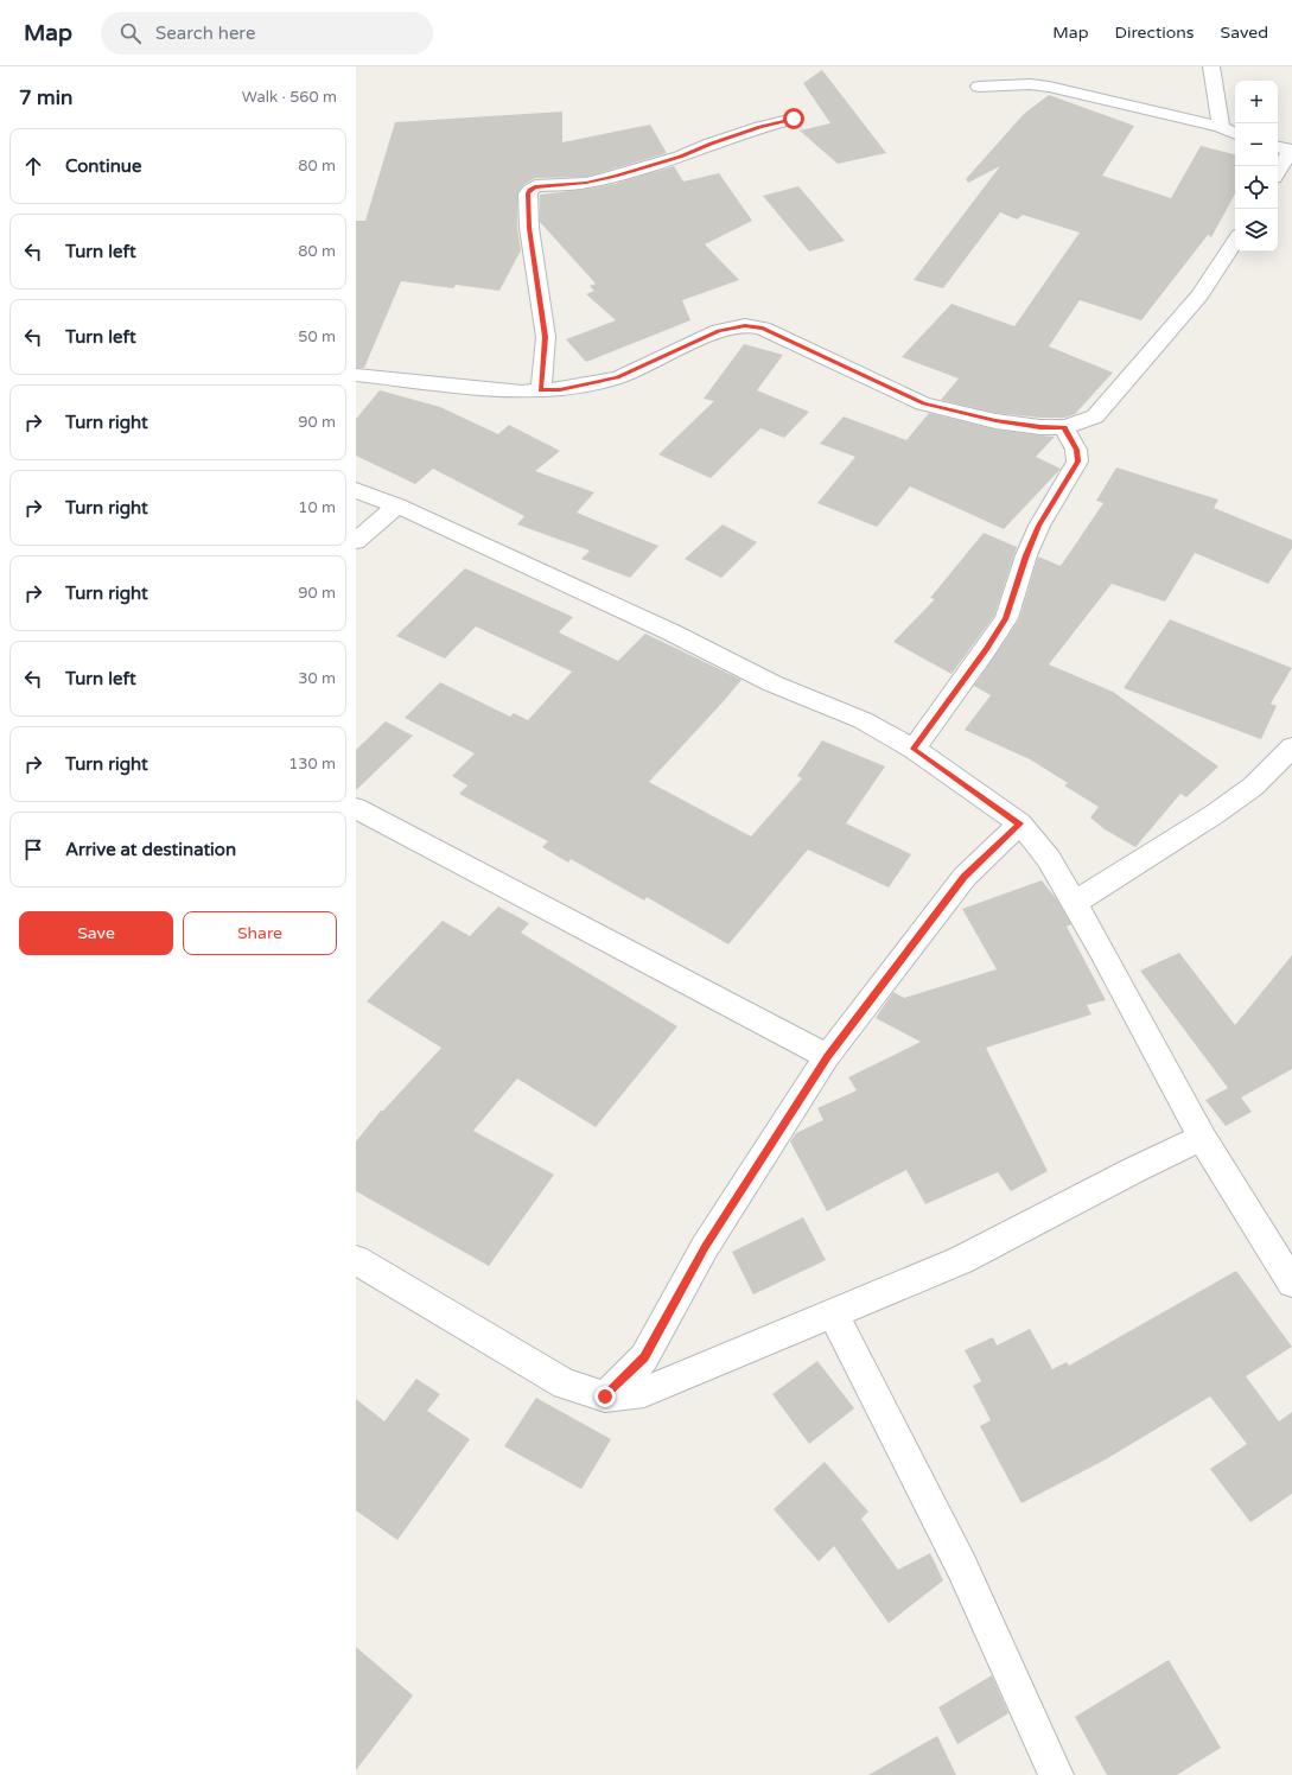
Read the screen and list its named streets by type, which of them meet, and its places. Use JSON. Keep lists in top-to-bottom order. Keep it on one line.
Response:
{"page":{"header":"Map","search":"Search here","nav":["Map","Directions","Saved"],"heading":["7 min","Walk · 560 m"],"map_buttons":["+","−"],"list":[["Continue","80 m"],["Turn left","80 m"],["Turn left","50 m"],["Turn right","90 m"],["Turn right","10 m"],["Turn right","90 m"],["Turn left","30 m"],["Turn right","130 m"],"Arrive at destination"],"buttons":["Save","Share"]}}
